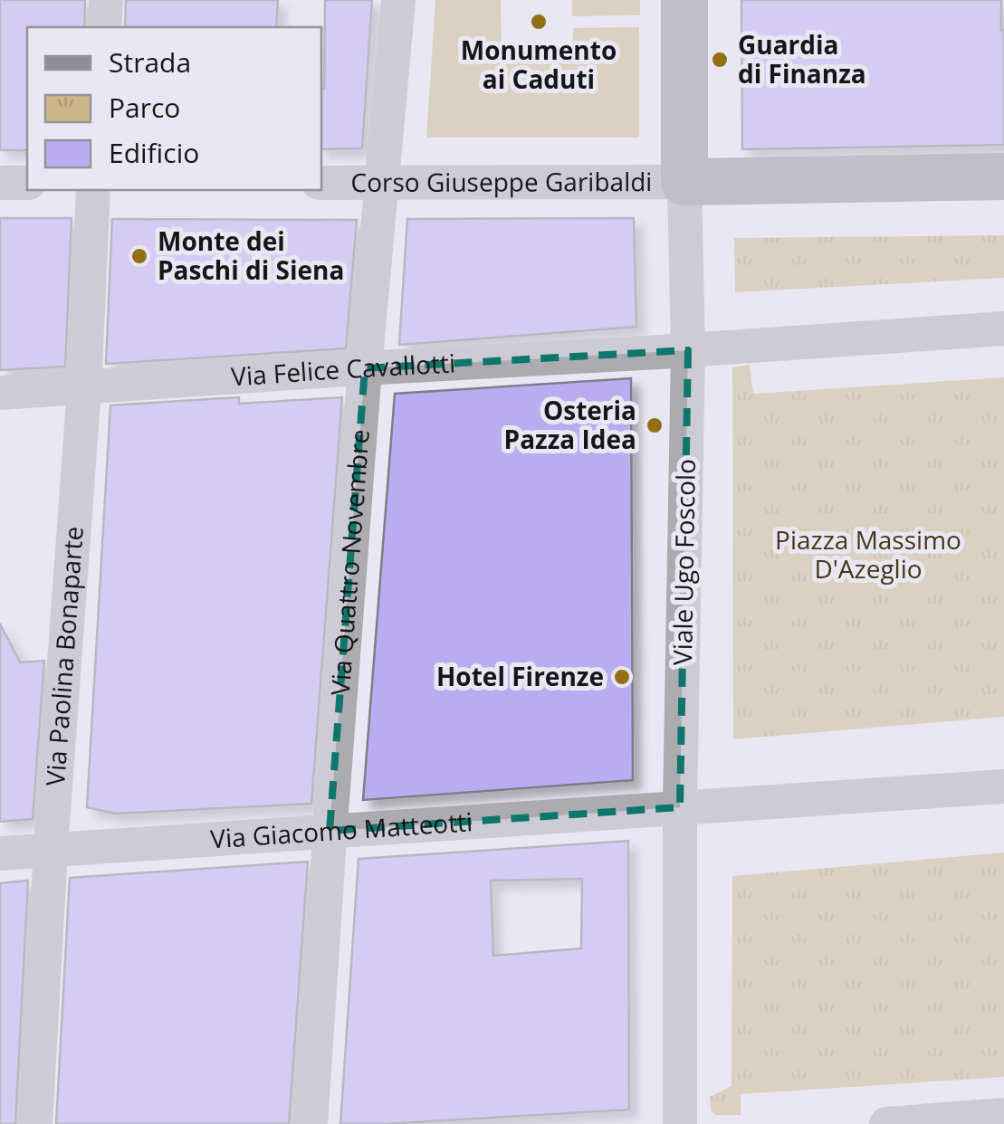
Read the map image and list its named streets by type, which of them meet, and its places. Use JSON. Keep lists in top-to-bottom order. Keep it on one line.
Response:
{"streets":{"street":["Corso Giuseppe Garibaldi","Via Felice Cavallotti","Via Quattro Novembre","Viale Ugo Foscolo","Via Paolina Bonaparte","Via Giacomo Matteotti"]},"crossings":[["Corso Giuseppe Garibaldi","Via Quattro Novembre"],["Corso Giuseppe Garibaldi","Viale Ugo Foscolo"],["Via Felice Cavallotti","Via Quattro Novembre"],["Via Felice Cavallotti","Viale Ugo Foscolo"],["Via Felice Cavallotti","Via Paolina Bonaparte"],["Via Quattro Novembre","Via Giacomo Matteotti"],["Viale Ugo Foscolo","Via Giacomo Matteotti"],["Via Paolina Bonaparte","Via Giacomo Matteotti"]],"parks":["Piazza Massimo D'Azeglio"],"places":["Monumento ai Caduti","Guardia di Finanza","Monte dei Paschi di Siena","Osteria Pazza Idea","Hotel Firenze"],"legend":["Strada","Parco","Edificio"]}
